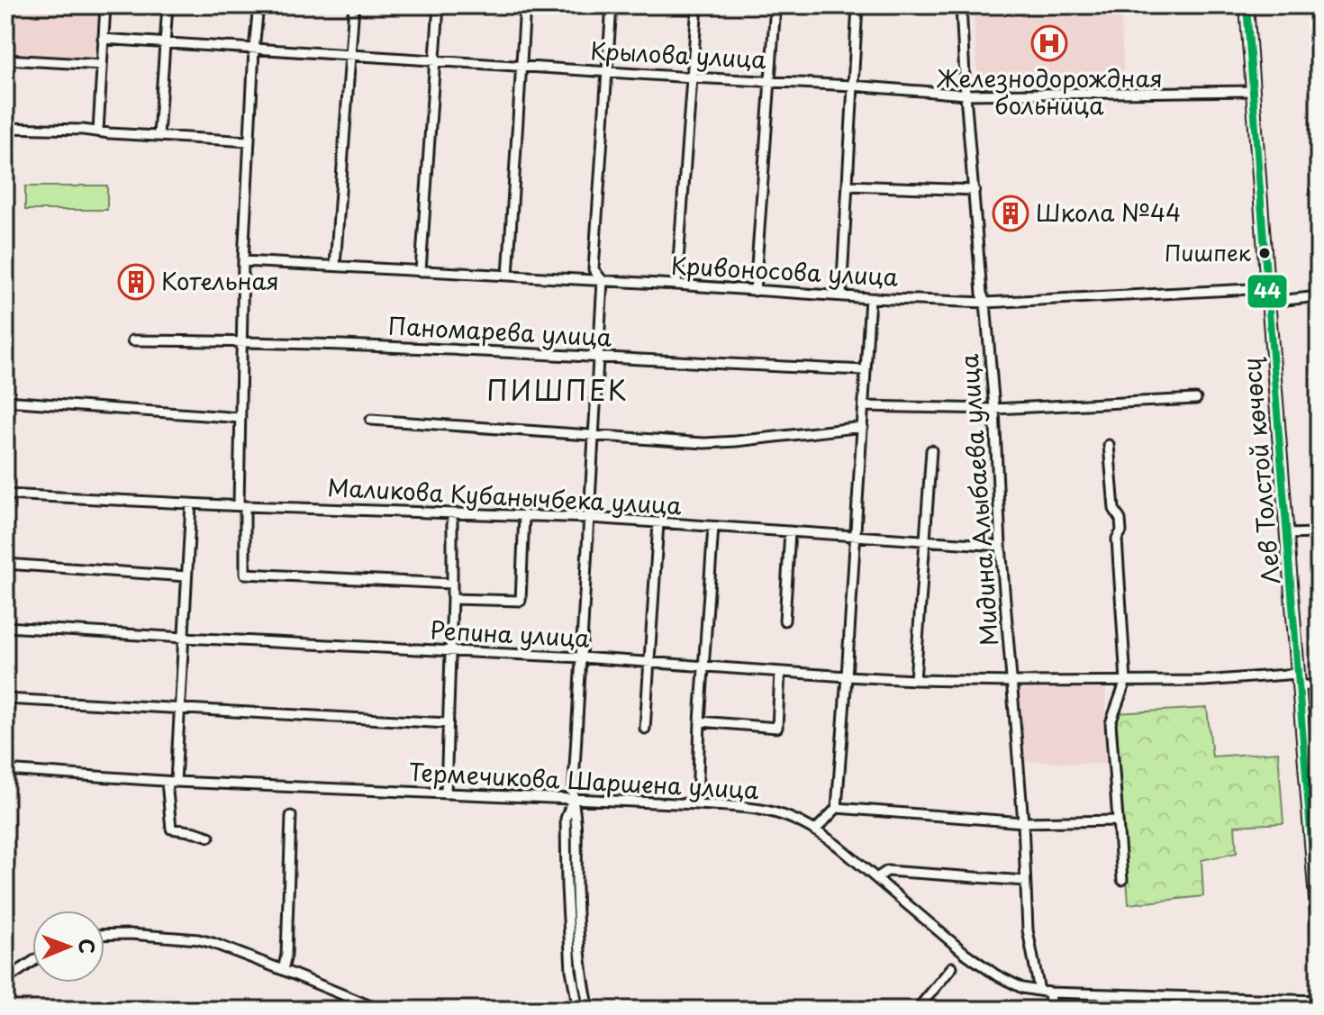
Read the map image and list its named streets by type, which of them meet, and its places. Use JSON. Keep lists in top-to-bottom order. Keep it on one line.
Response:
{"streets":{"main road":["Лев Толстой көчөсү"],"street":["Крылова улица","Кривоносова улица","Паномарева улица","Маликова Кубанычбека улица","Мидина Алыбаева улица","Репина улица","Термечикова Шаршена улица"]},"crossings":[["Крылова улица","Лев Толстой көчөсү"],["Крылова улица","Мидина Алыбаева улица"],["Кривоносова улица","Лев Толстой көчөсү"],["Кривоносова улица","Мидина Алыбаева улица"],["Лев Толстой көчөсү","Репина улица"],["Маликова Кубанычбека улица","Мидина Алыбаева улица"],["Мидина Алыбаева улица","Репина улица"],["Мидина Алыбаева улица","Термечикова Шаршена улица"]],"districts":["ПИШПЕК"],"places":{"hospital":["Железнодорождная больница"],"building":["Школа №44","Котельная"],"other":["Пишпек"]},"lines":["transit line 44"],"north":"right"}
